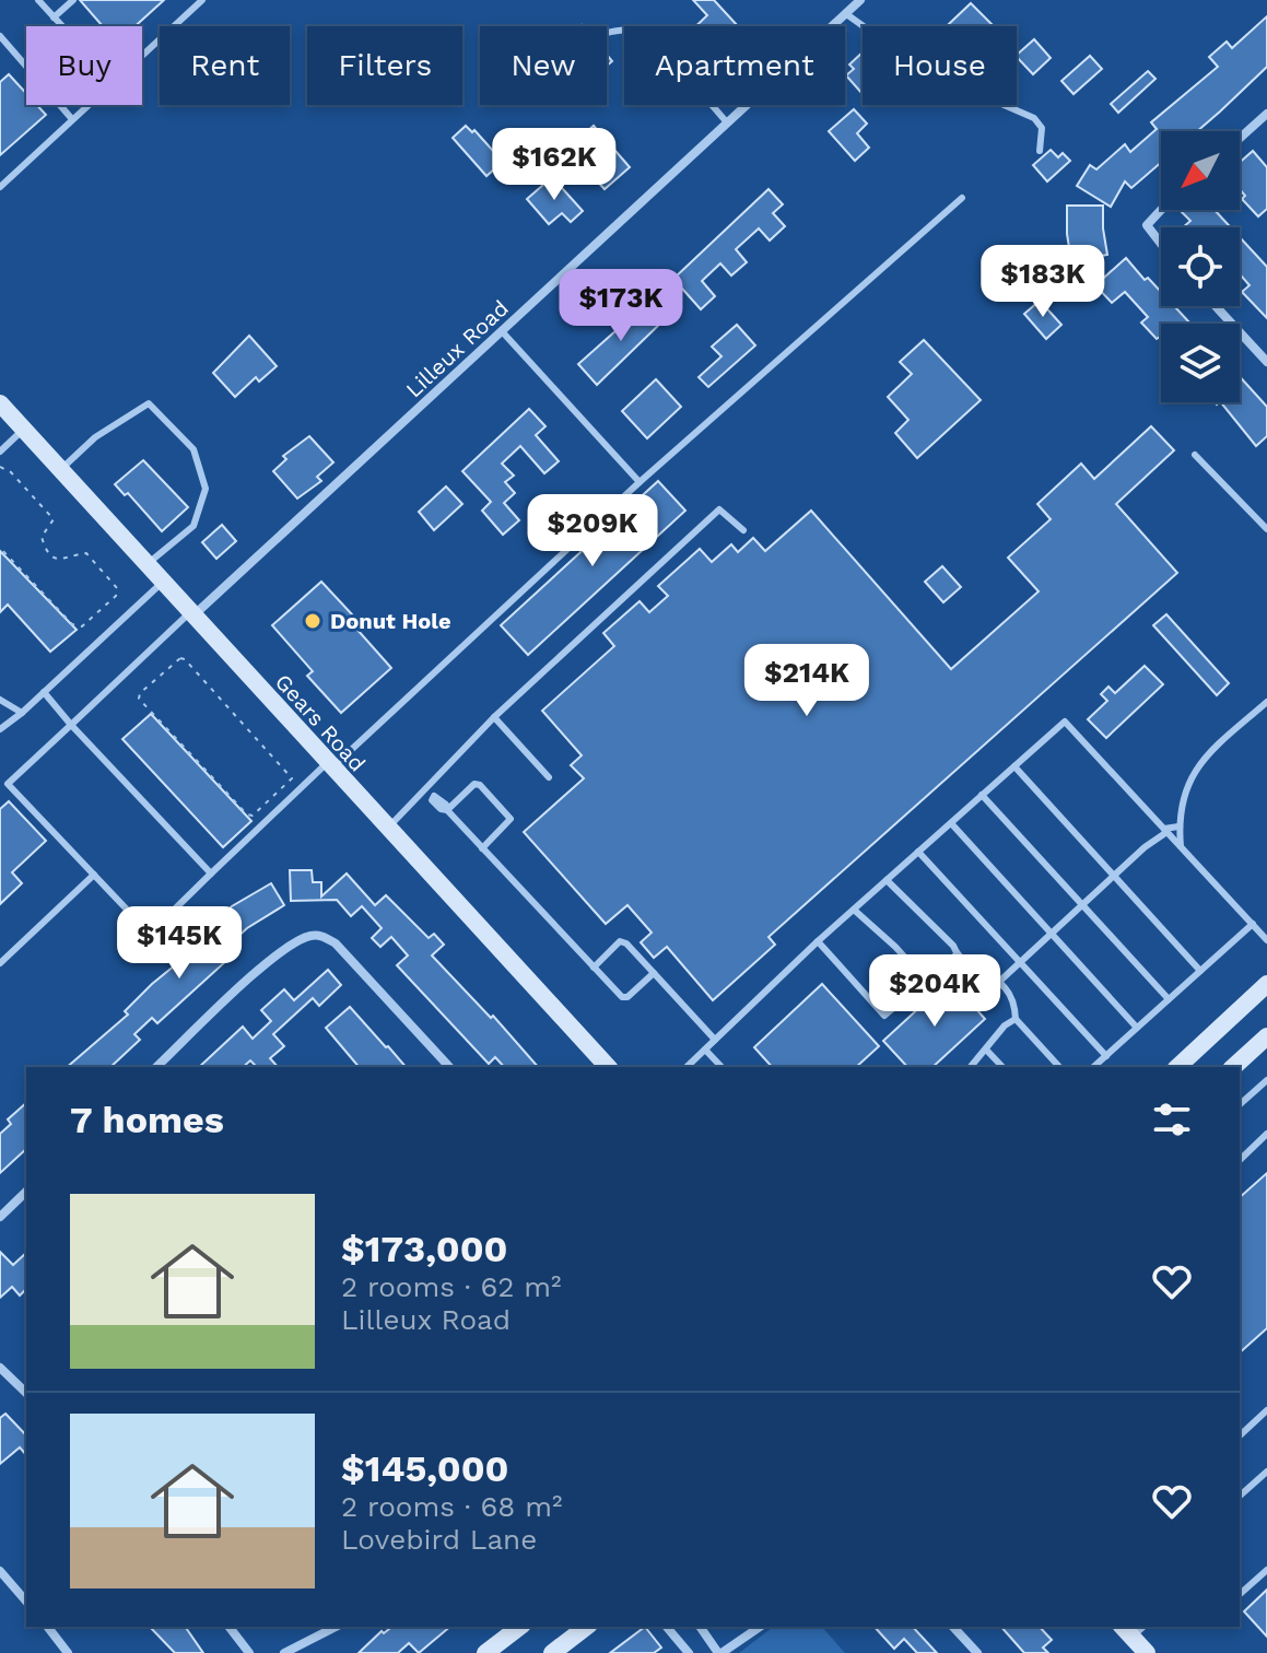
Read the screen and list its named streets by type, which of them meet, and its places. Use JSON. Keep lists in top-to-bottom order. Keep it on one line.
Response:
{"streets":{"main road":["Gears Road"],"street":["Lilleux Road"]},"crossings":[["Lilleux Road","Gears Road"]],"places":["Donut Hole"],"north":"bottom left","page":{"chip":["Buy","Rent","Filters","New","Apartment","House"],"price":["$162K","$183K","$173K","$209K","$214K","$145K","$204K"],"heading":"7 homes","list":[{"name":"$173,000","note":"2 rooms · 62 m² · Lilleux Road"},{"name":"$145,000","note":"2 rooms · 68 m² · Lovebird Lane"}]}}
